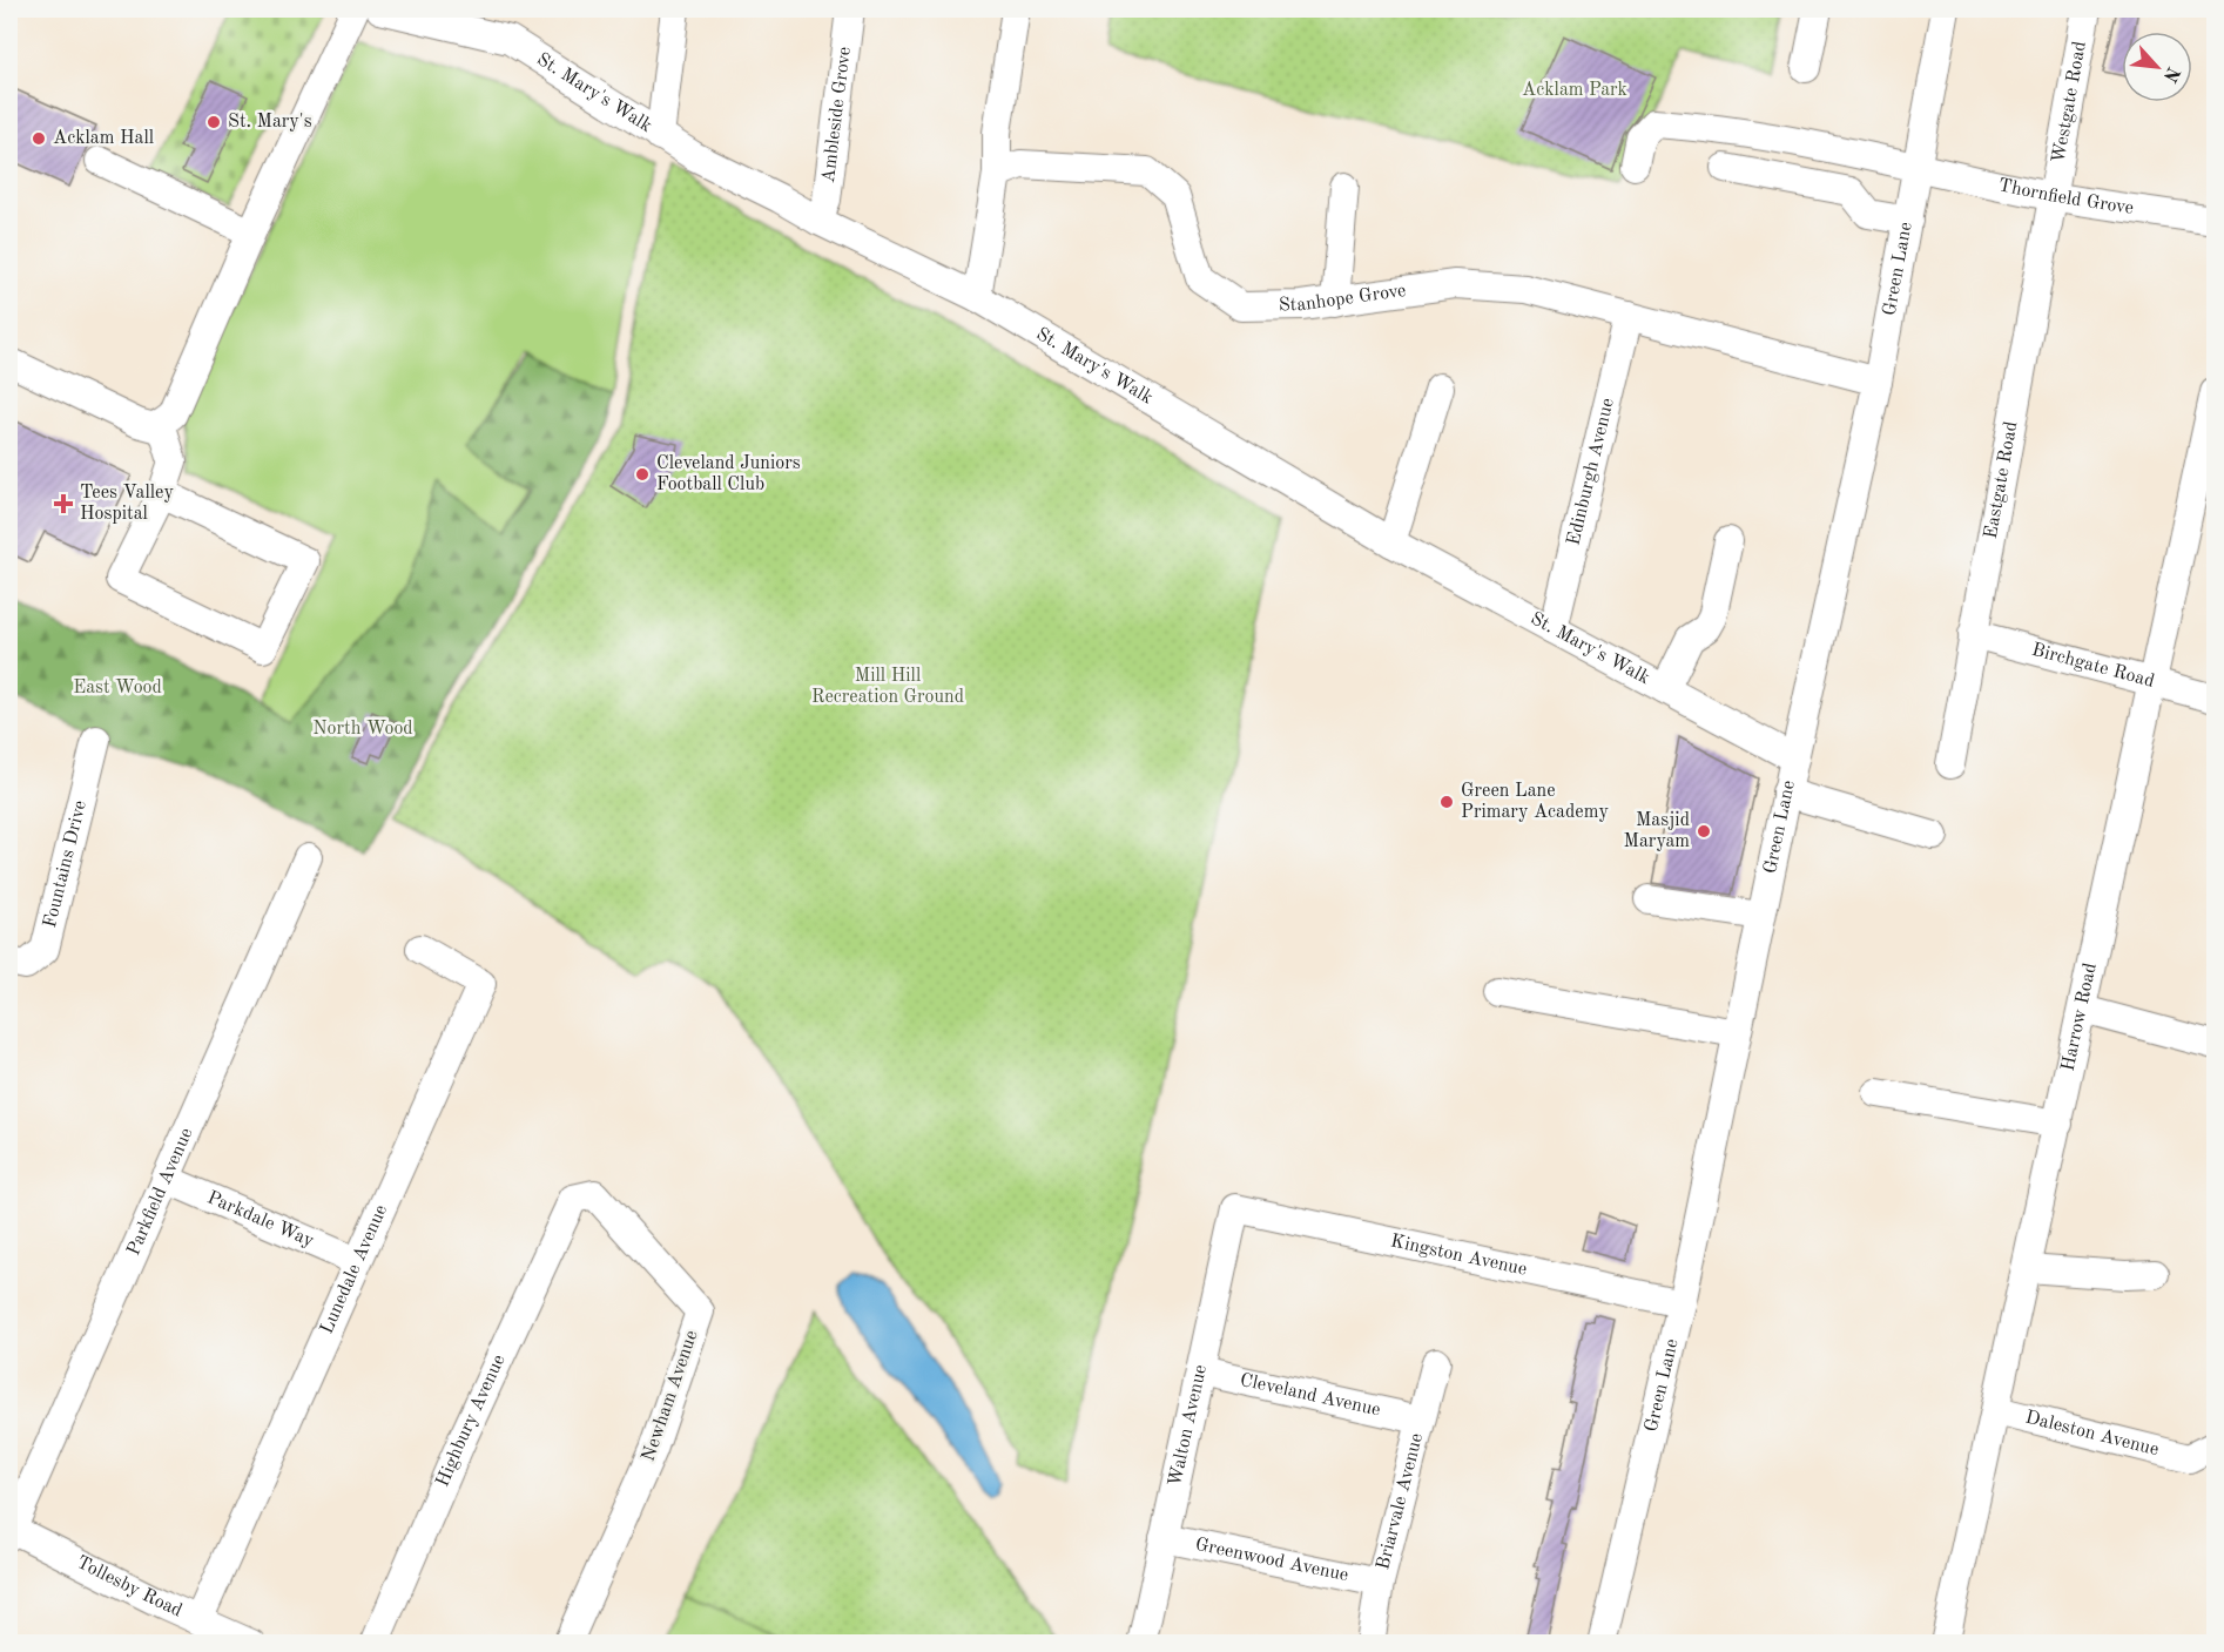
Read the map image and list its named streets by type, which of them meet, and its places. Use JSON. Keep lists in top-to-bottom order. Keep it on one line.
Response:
{"streets":{"street":["St. Mary's Walk","Westgate Road","Ambleside Grove","Thornfield Grove","Green Lane","Stanhope Grove","Edinburgh Avenue","Eastgate Road","Birchgate Road","Fountains Drive","Harrow Road","Parkfield Avenue","Parkdale Way","Kingston Avenue","Lunedale Avenue","Cleveland Avenue","Newham Avenue","Highbury Avenue","Walton Avenue","Daleston Avenue","Briarvale Avenue","Greenwood Avenue","Tollesby Road"]},"crossings":[["St. Mary's Walk","Ambleside Grove"],["St. Mary's Walk","Green Lane"],["St. Mary's Walk","Edinburgh Avenue"],["Westgate Road","Thornfield Grove"],["Westgate Road","Eastgate Road"],["Thornfield Grove","Green Lane"],["Thornfield Grove","Eastgate Road"],["Green Lane","Stanhope Grove"],["Green Lane","Kingston Avenue"],["Stanhope Grove","Edinburgh Avenue"],["Eastgate Road","Birchgate Road"],["Birchgate Road","Harrow Road"],["Harrow Road","Daleston Avenue"],["Parkfield Avenue","Parkdale Way"],["Parkfield Avenue","Tollesby Road"],["Parkdale Way","Lunedale Avenue"],["Kingston Avenue","Walton Avenue"],["Lunedale Avenue","Tollesby Road"],["Cleveland Avenue","Walton Avenue"],["Cleveland Avenue","Briarvale Avenue"],["Newham Avenue","Highbury Avenue"],["Walton Avenue","Greenwood Avenue"],["Briarvale Avenue","Greenwood Avenue"]],"parks":["Acklam Park","Mill Hill Recreation Ground","East Wood","North Wood"],"places":{"other":["St. Mary's","Acklam Hall","Cleveland Juniors Football Club","Green Lane Primary Academy","Masjid Maryam"],"health":["Tees Valley Hospital"]},"north":"bottom right"}
